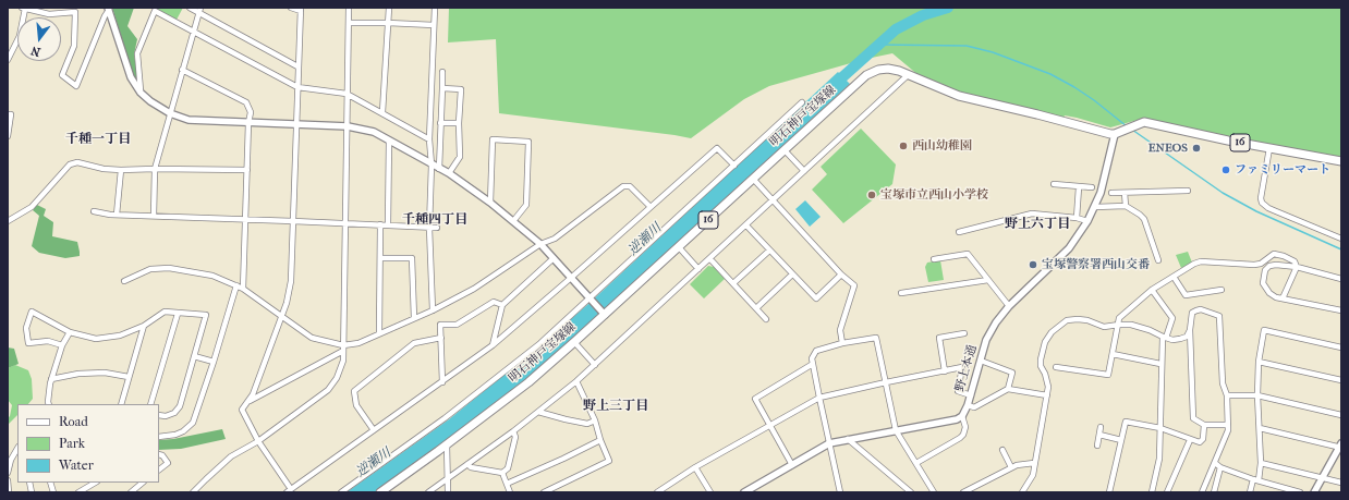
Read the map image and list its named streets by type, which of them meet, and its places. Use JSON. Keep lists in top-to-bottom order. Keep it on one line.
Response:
{"streets":{"main road":["明石神戸宝塚線","16"],"street":["野上本通"]},"crossings":[["明石神戸宝塚線","16"],["明石神戸宝塚線","野上本通"],["16","野上本通"]],"districts":["千種一丁目","千種四丁目","野上六丁目","野上三丁目"],"water":["逆瀬川"],"places":["西山幼稚園","ENEOS","ファミリーマート","宝塚市立西山小学校","宝塚警察署西山交番"],"legend":["Road","Park","Water"],"north":"bottom"}
